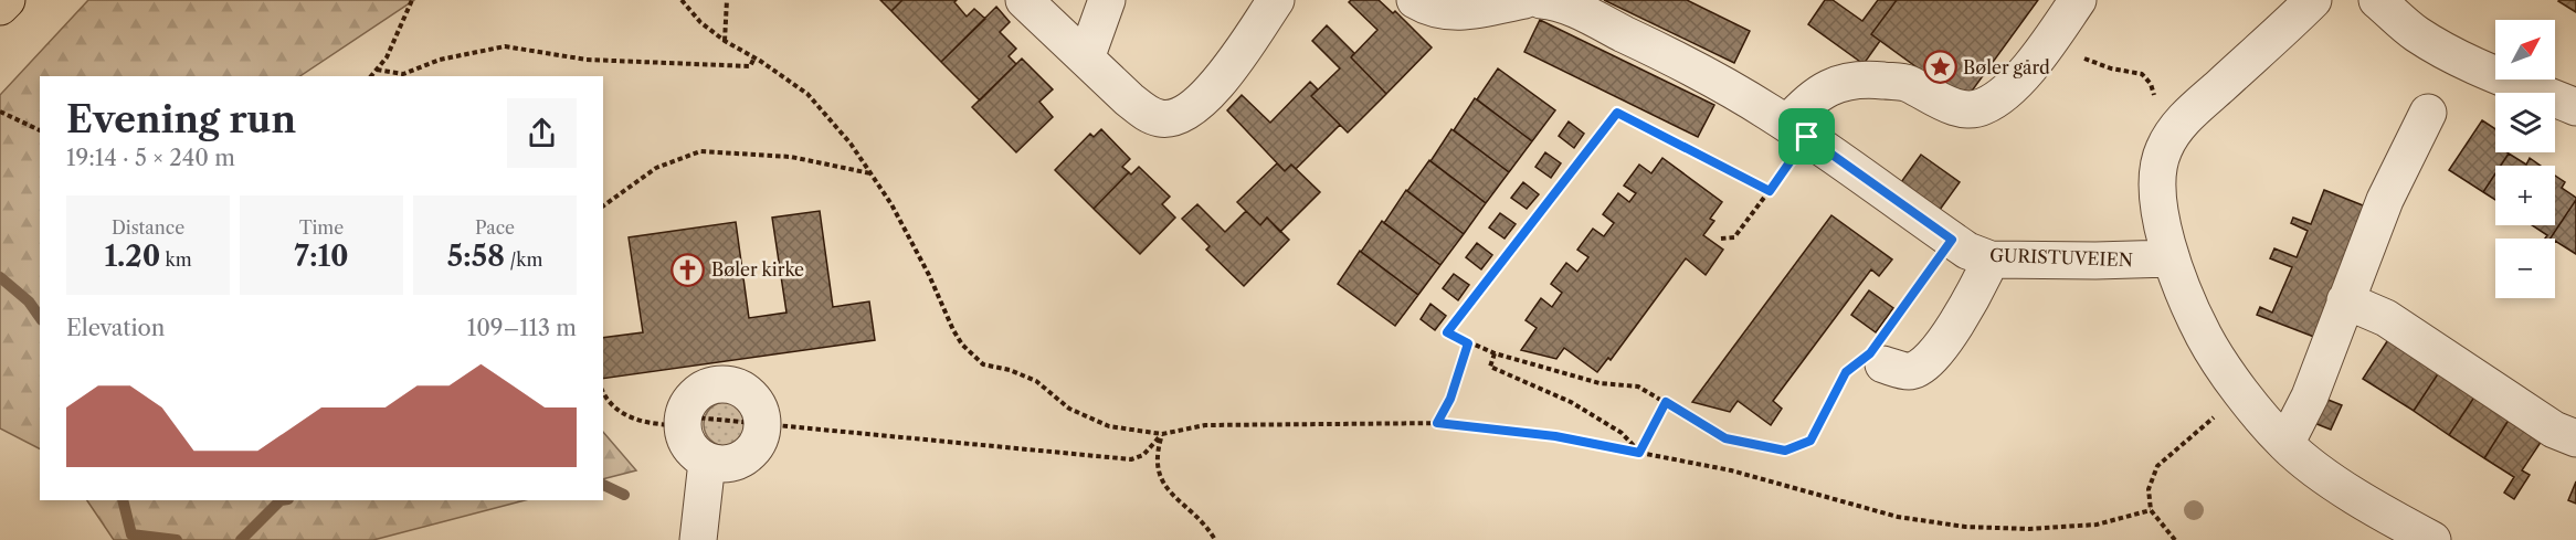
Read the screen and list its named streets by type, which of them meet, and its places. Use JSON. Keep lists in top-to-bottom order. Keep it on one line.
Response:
{"streets":{"street":["GURISTUVEIEN"]},"places":{"place":["Bøler gård"],"church":["Bøler kirke"]},"north":"top right","page":{"map_buttons":["+","−"],"heading":["Evening run","19:14 · 5 × 240 m"],"stats":[["Distance","1.20 km"],["Time","7:10"],["Pace","5:58 /km"]],"chart":["Elevation","109–113 m"]}}
